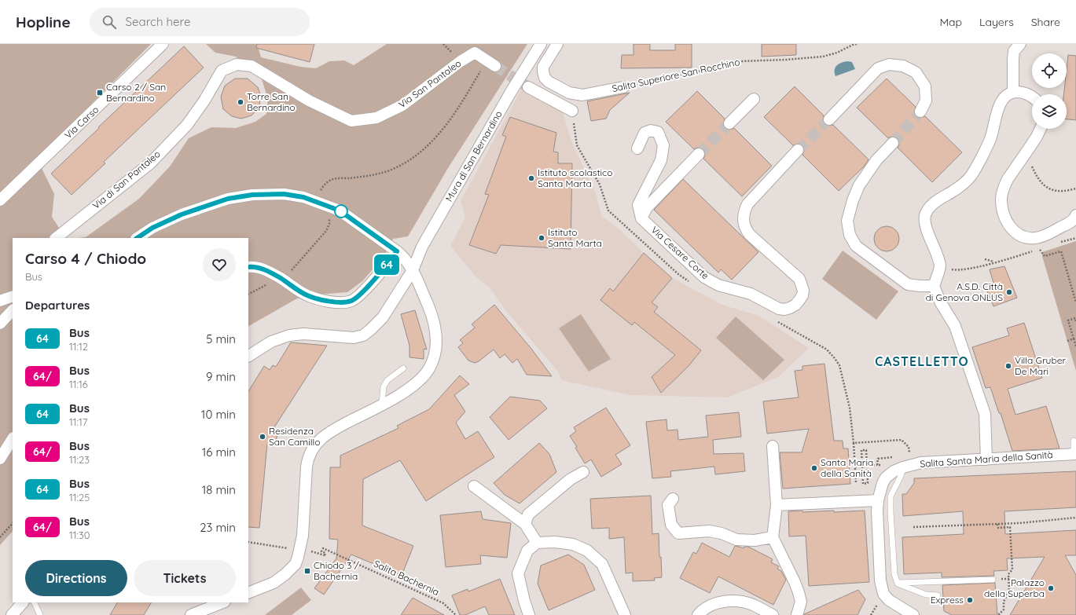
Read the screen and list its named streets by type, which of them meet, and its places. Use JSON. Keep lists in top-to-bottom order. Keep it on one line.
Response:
{"streets":{"street":["Salita Superiore San Rocchino","Via San Pantaleo","Via Carso","Mura di San Bernardino","Via di San Pantaleo","Via Cesare Corte","Salita Santa Maria della Sanità"],"path":["Salita Bachernia"]},"crossings":[["Via San Pantaleo","Via di San Pantaleo"]],"districts":["CASTELLETTO"],"places":{"transit":["Carso 2 / San Bernardino","Chiodo 3 / Bachernia"],"other":["Torre San Bernardino","Istituto scolastico Santa Marta","Istituto Santa Marta","A.S.D. Città di Genova ONLUS","Villa Gruber De Mari","Residenza San Camillo","Santa Maria della Sanità","Palazzo della Superba","Express"]},"lines":["bus line 64"],"page":{"header":"Hopline","search":"Search here","nav":["Map","Layers","Share"],"on_map":"64","heading":[["Carso 4 / Chiodo","Bus"],"Departures"],"list":[{"mark":"64","name":"Bus","note":"11:12","value":"5 min"},{"mark":"64/","name":"Bus","note":"11:16","value":"9 min"},{"mark":"64","name":"Bus","note":"11:17","value":"10 min"},{"mark":"64/","name":"Bus","note":"11:23","value":"16 min"},{"mark":"64","name":"Bus","note":"11:25","value":"18 min"},{"mark":"64/","name":"Bus","note":"11:30","value":"23 min"}],"buttons":["Directions","Tickets"]}}
